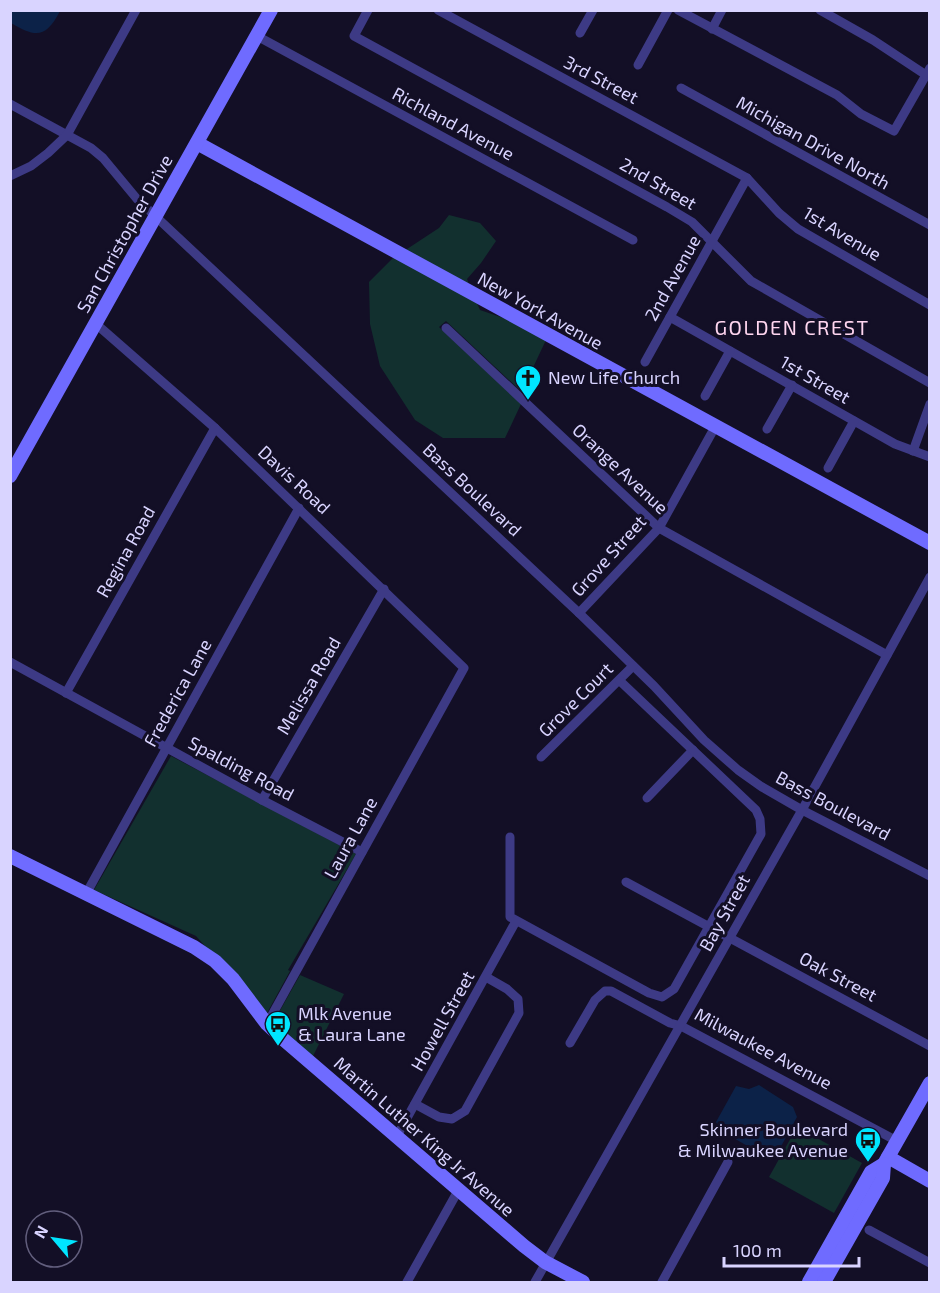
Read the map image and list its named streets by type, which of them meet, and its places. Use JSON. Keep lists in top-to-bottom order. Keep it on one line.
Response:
{"streets":{"street":["3rd Street","Richland Avenue","Michigan Drive North","2nd Street","San Christopher Drive","1st Avenue","2nd Avenue","New York Avenue","1st Street","Orange Avenue","Davis Road","Bass Boulevard","Regina Road","Grove Street","Melissa Road","Frederica Lane","Grove Court","Spalding Road","Laura Lane","Bay Street","Oak Street","Howell Street","Milwaukee Avenue","Martin Luther King Jr Avenue"]},"crossings":[["3rd Street","1st Avenue"],["3rd Street","2nd Avenue"],["Richland Avenue","San Christopher Drive"],["2nd Street","2nd Avenue"],["San Christopher Drive","New York Avenue"],["San Christopher Drive","Davis Road"],["San Christopher Drive","Bass Boulevard"],["1st Avenue","2nd Avenue"],["2nd Avenue","1st Street"],["New York Avenue","Grove Street"],["Orange Avenue","Grove Street"],["Orange Avenue","Bay Street"],["Davis Road","Regina Road"],["Davis Road","Melissa Road"],["Davis Road","Frederica Lane"],["Davis Road","Laura Lane"],["Bass Boulevard","Grove Street"],["Bass Boulevard","Grove Court"],["Bass Boulevard","Bay Street"],["Regina Road","Spalding Road"],["Melissa Road","Spalding Road"],["Frederica Lane","Spalding Road"],["Frederica Lane","Martin Luther King Jr Avenue"],["Spalding Road","Laura Lane"],["Laura Lane","Martin Luther King Jr Avenue"],["Bay Street","Oak Street"],["Bay Street","Milwaukee Avenue"],["Bay Street","Martin Luther King Jr Avenue"],["Howell Street","Martin Luther King Jr Avenue"]],"districts":["GOLDEN CREST"],"places":{"church":["New Life Church"],"bus stop":["Mlk Avenue & Laura Lane","Skinner Boulevard & Milwaukee Avenue"]},"scale_bar":"100 m","north":"top left"}
